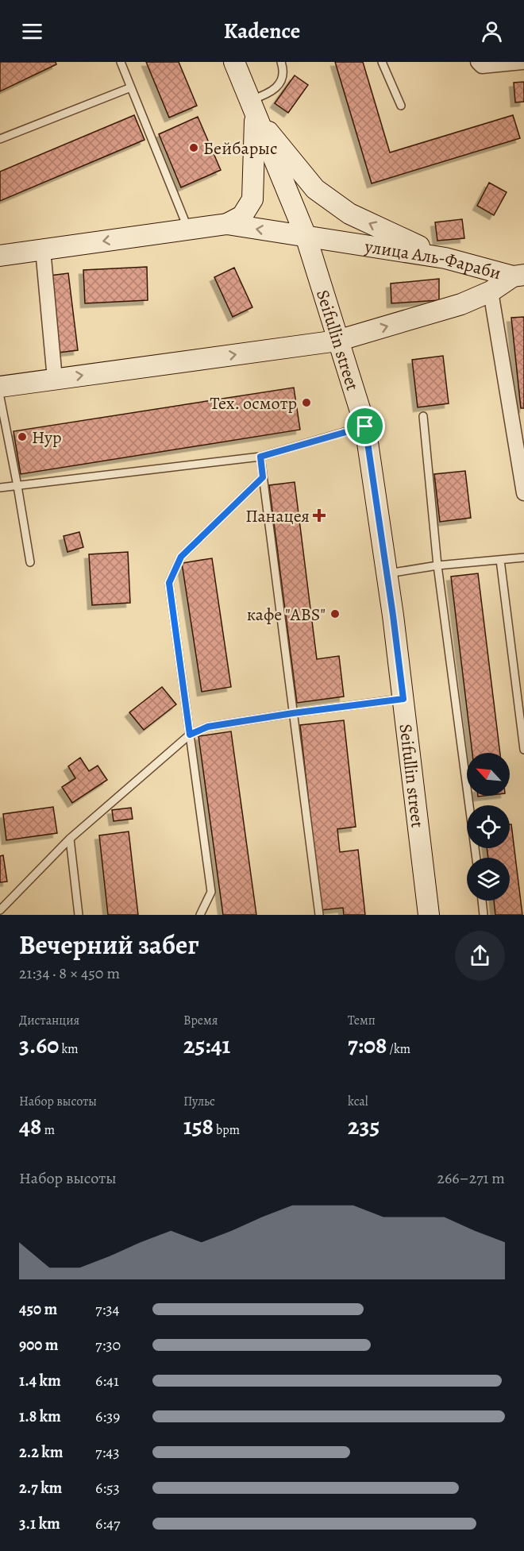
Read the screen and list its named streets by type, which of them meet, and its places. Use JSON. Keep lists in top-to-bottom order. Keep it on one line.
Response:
{"streets":{"main road":["улица Аль-Фараби","Seifullin street"]},"crossings":[["улица Аль-Фараби","Seifullin street"]],"places":{"other":["Бейбарыс","Тех. осмотр","Нур","кафе \"ABS\""],"health":["Панацея"]},"north":"top left","page":{"header":"Kadence","heading":["Вечерний забег","21:34 · 8 × 450 m"],"stats":[["Дистанция","3.60 km"],["Время","25:41"],["Темп","7:08 /km"],["Набор высоты","48 m"],["Пульс","158 bpm"],["kcal","235"]],"chart":["Набор высоты","266–271 m"],"list":[{"name":"450 m","note":"7:34"},{"name":"900 m","note":"7:30"},{"name":"1.4 km","note":"6:41"},{"name":"1.8 km","note":"6:39"},{"name":"2.2 km","note":"7:43"},{"name":"2.7 km","note":"6:53"},{"name":"3.1 km","note":"6:47"}]}}
